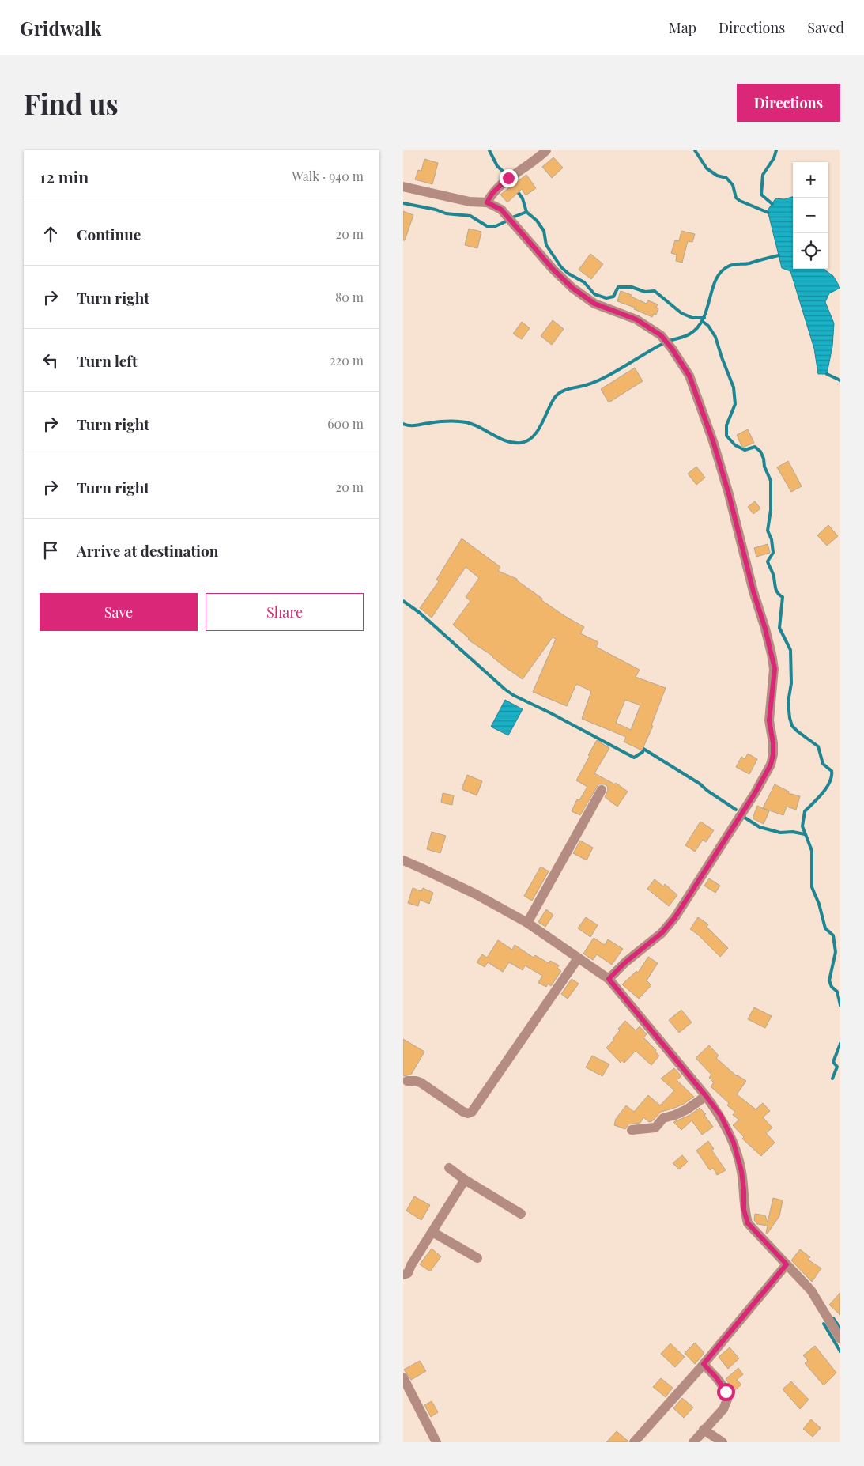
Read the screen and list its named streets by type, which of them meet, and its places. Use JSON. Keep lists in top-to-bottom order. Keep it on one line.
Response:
{"page":{"header":"Gridwalk","nav":["Map","Directions","Saved"],"buttons":["Directions",["Save","Share"]],"title":"Find us","heading":["12 min","Walk · 940 m"],"map_buttons":["+","−"],"list":[["Continue","20 m"],["Turn right","80 m"],["Turn left","220 m"],["Turn right","600 m"],["Turn right","20 m"],"Arrive at destination"]}}
